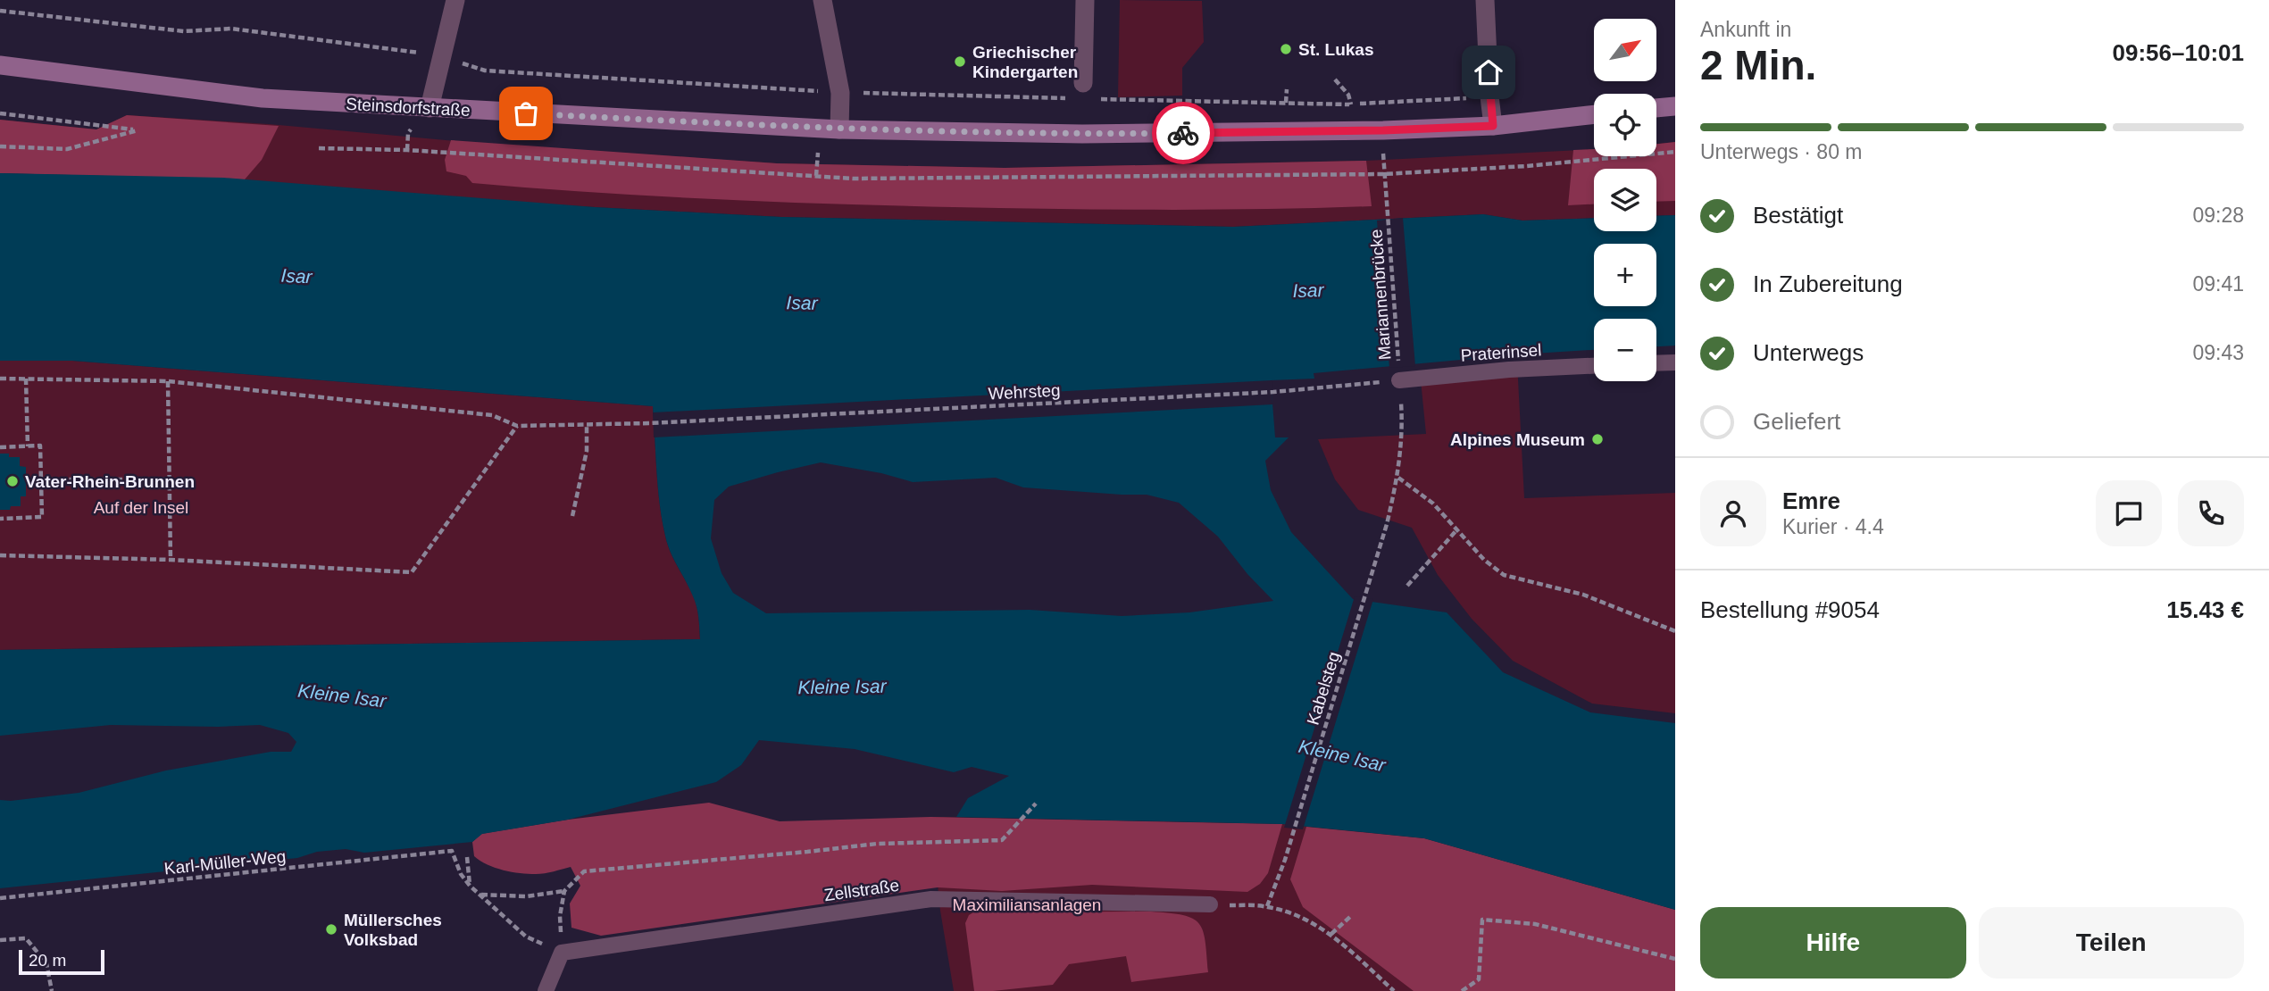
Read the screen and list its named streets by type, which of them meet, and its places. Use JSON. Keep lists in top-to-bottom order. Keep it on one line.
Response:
{"streets":{"main road":["Steinsdorfstraße"],"lane":["Praterinsel","Zellstraße"],"path":["Mariannenbrücke","Wehrsteg","Kabelsteg","Karl-Müller-Weg"]},"crossings":[["Mariannenbrücke","Praterinsel"],["Mariannenbrücke","Wehrsteg"],["Mariannenbrücke","Kabelsteg"],["Praterinsel","Wehrsteg"]],"water":["Isar","Kleine Isar"],"parks":["Auf der Insel","Maximiliansanlagen"],"places":["St. Lukas","Griechischer Kindergarten","Alpines Museum","Vater-Rhein-Brunnen","Müllersches Volksbad"],"scale_bar":"20 m","north":"top right","page":{"heading":["2 Min.","Ankunft in","09:56–10:01"],"panel":["Emre","Kurier · 4.4","Bestellung #9054","15.43 €"],"map_buttons":["+","−"],"bar":"Unterwegs · 80 m","list":[["Bestätigt","09:28"],["In Zubereitung","09:41"],["Unterwegs","09:43"],"Geliefert"],"buttons":["Hilfe","Teilen"],"scale":"20 m"}}
